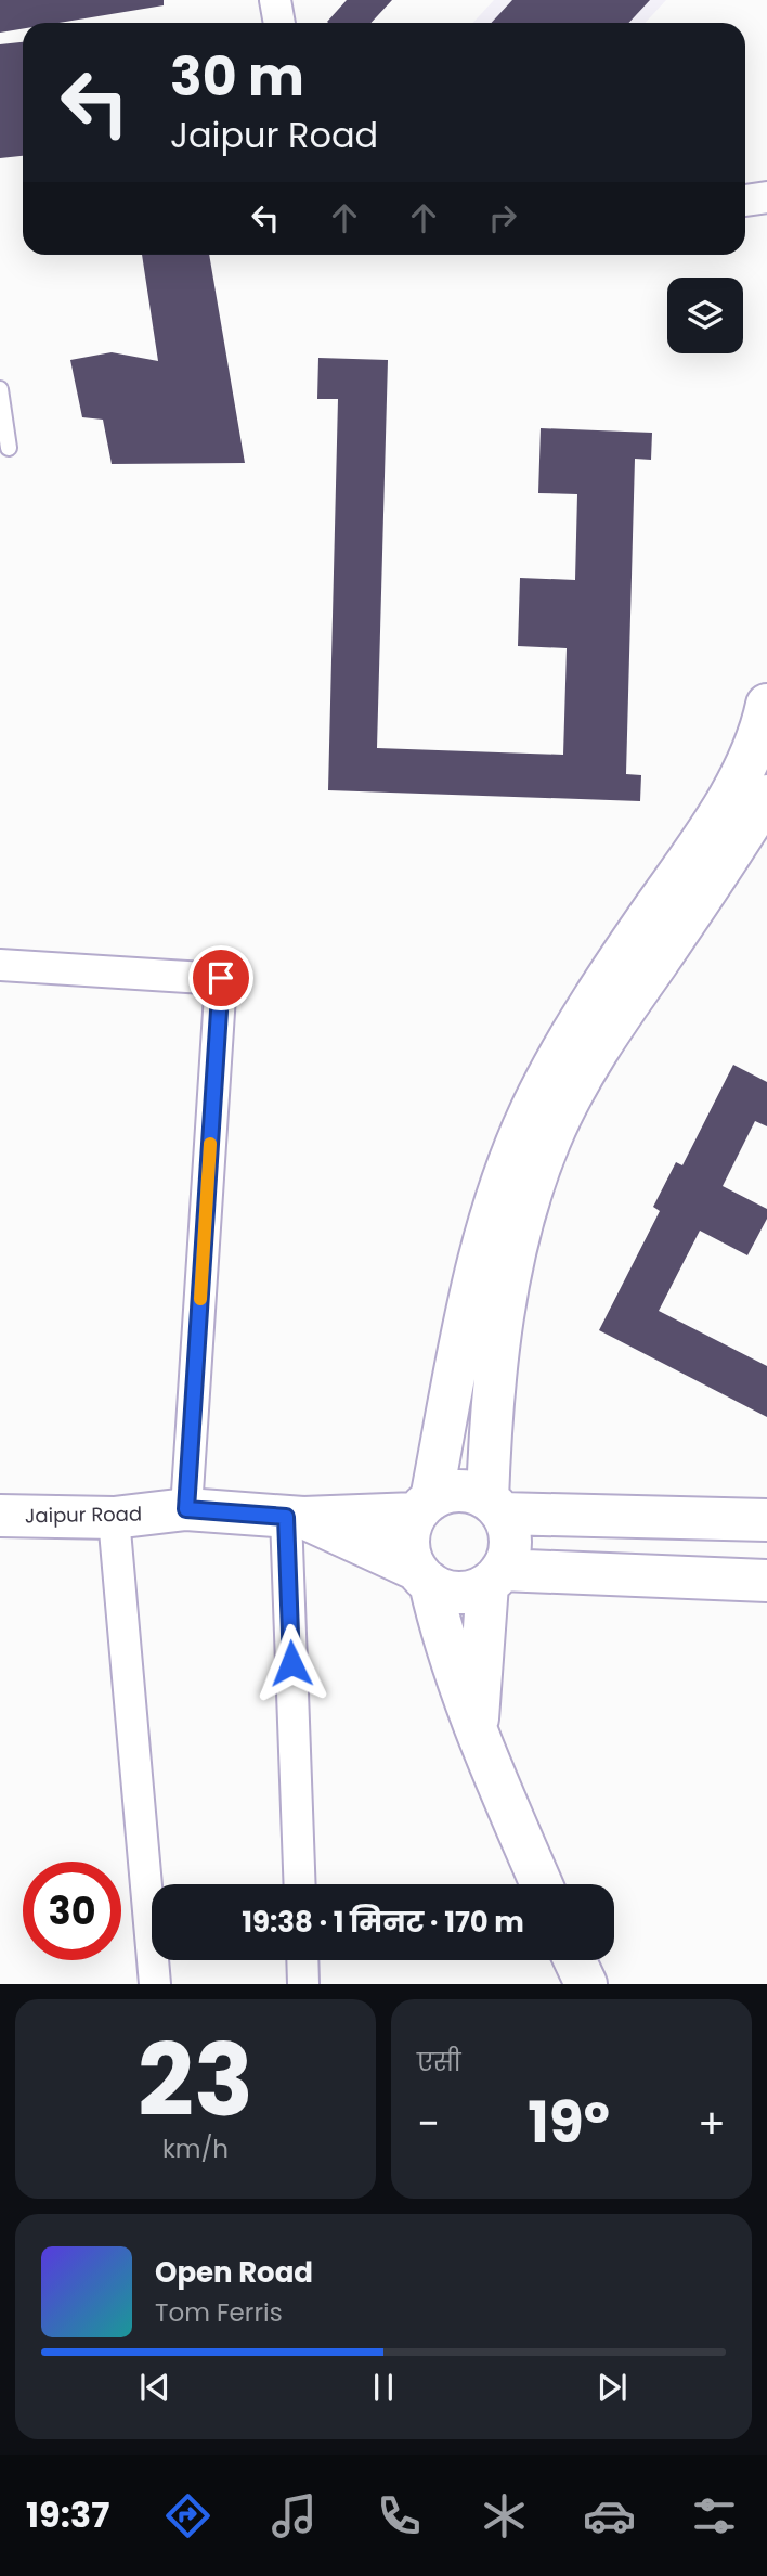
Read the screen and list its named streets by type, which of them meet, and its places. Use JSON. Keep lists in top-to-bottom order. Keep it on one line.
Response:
{"streets":{"street":["Jaipur Road"]},"page":{"turn":["30 m","Jaipur Road"],"limit":"30","trip":"19:38 · 1 मिनट · 170 m","tile":[["23","km/h"],"एसी"],"heat":["−","19°","+"],"song":["Open Road","Tom Ferris"],"tabs":"19:37"}}
